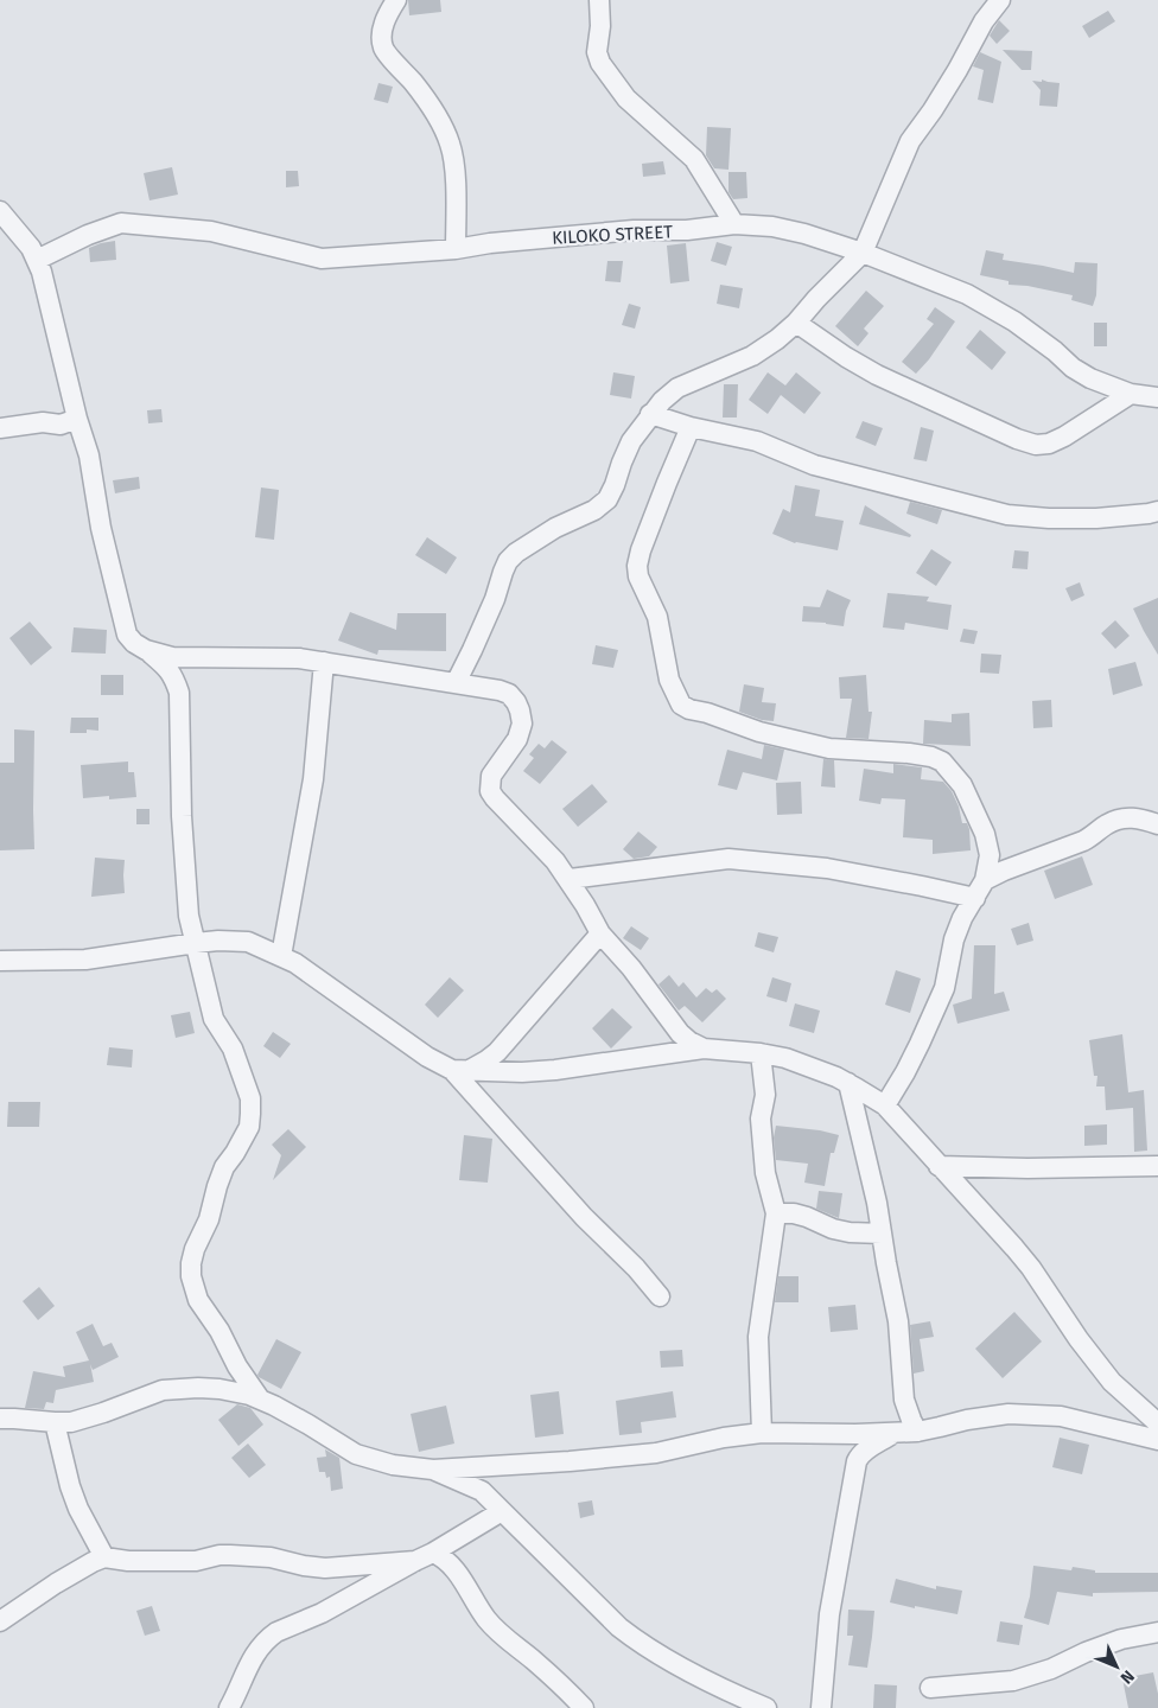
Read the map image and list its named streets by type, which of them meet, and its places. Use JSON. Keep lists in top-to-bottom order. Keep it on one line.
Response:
{"streets":{"street":["KILOKO STREET"]},"north":"bottom right"}
